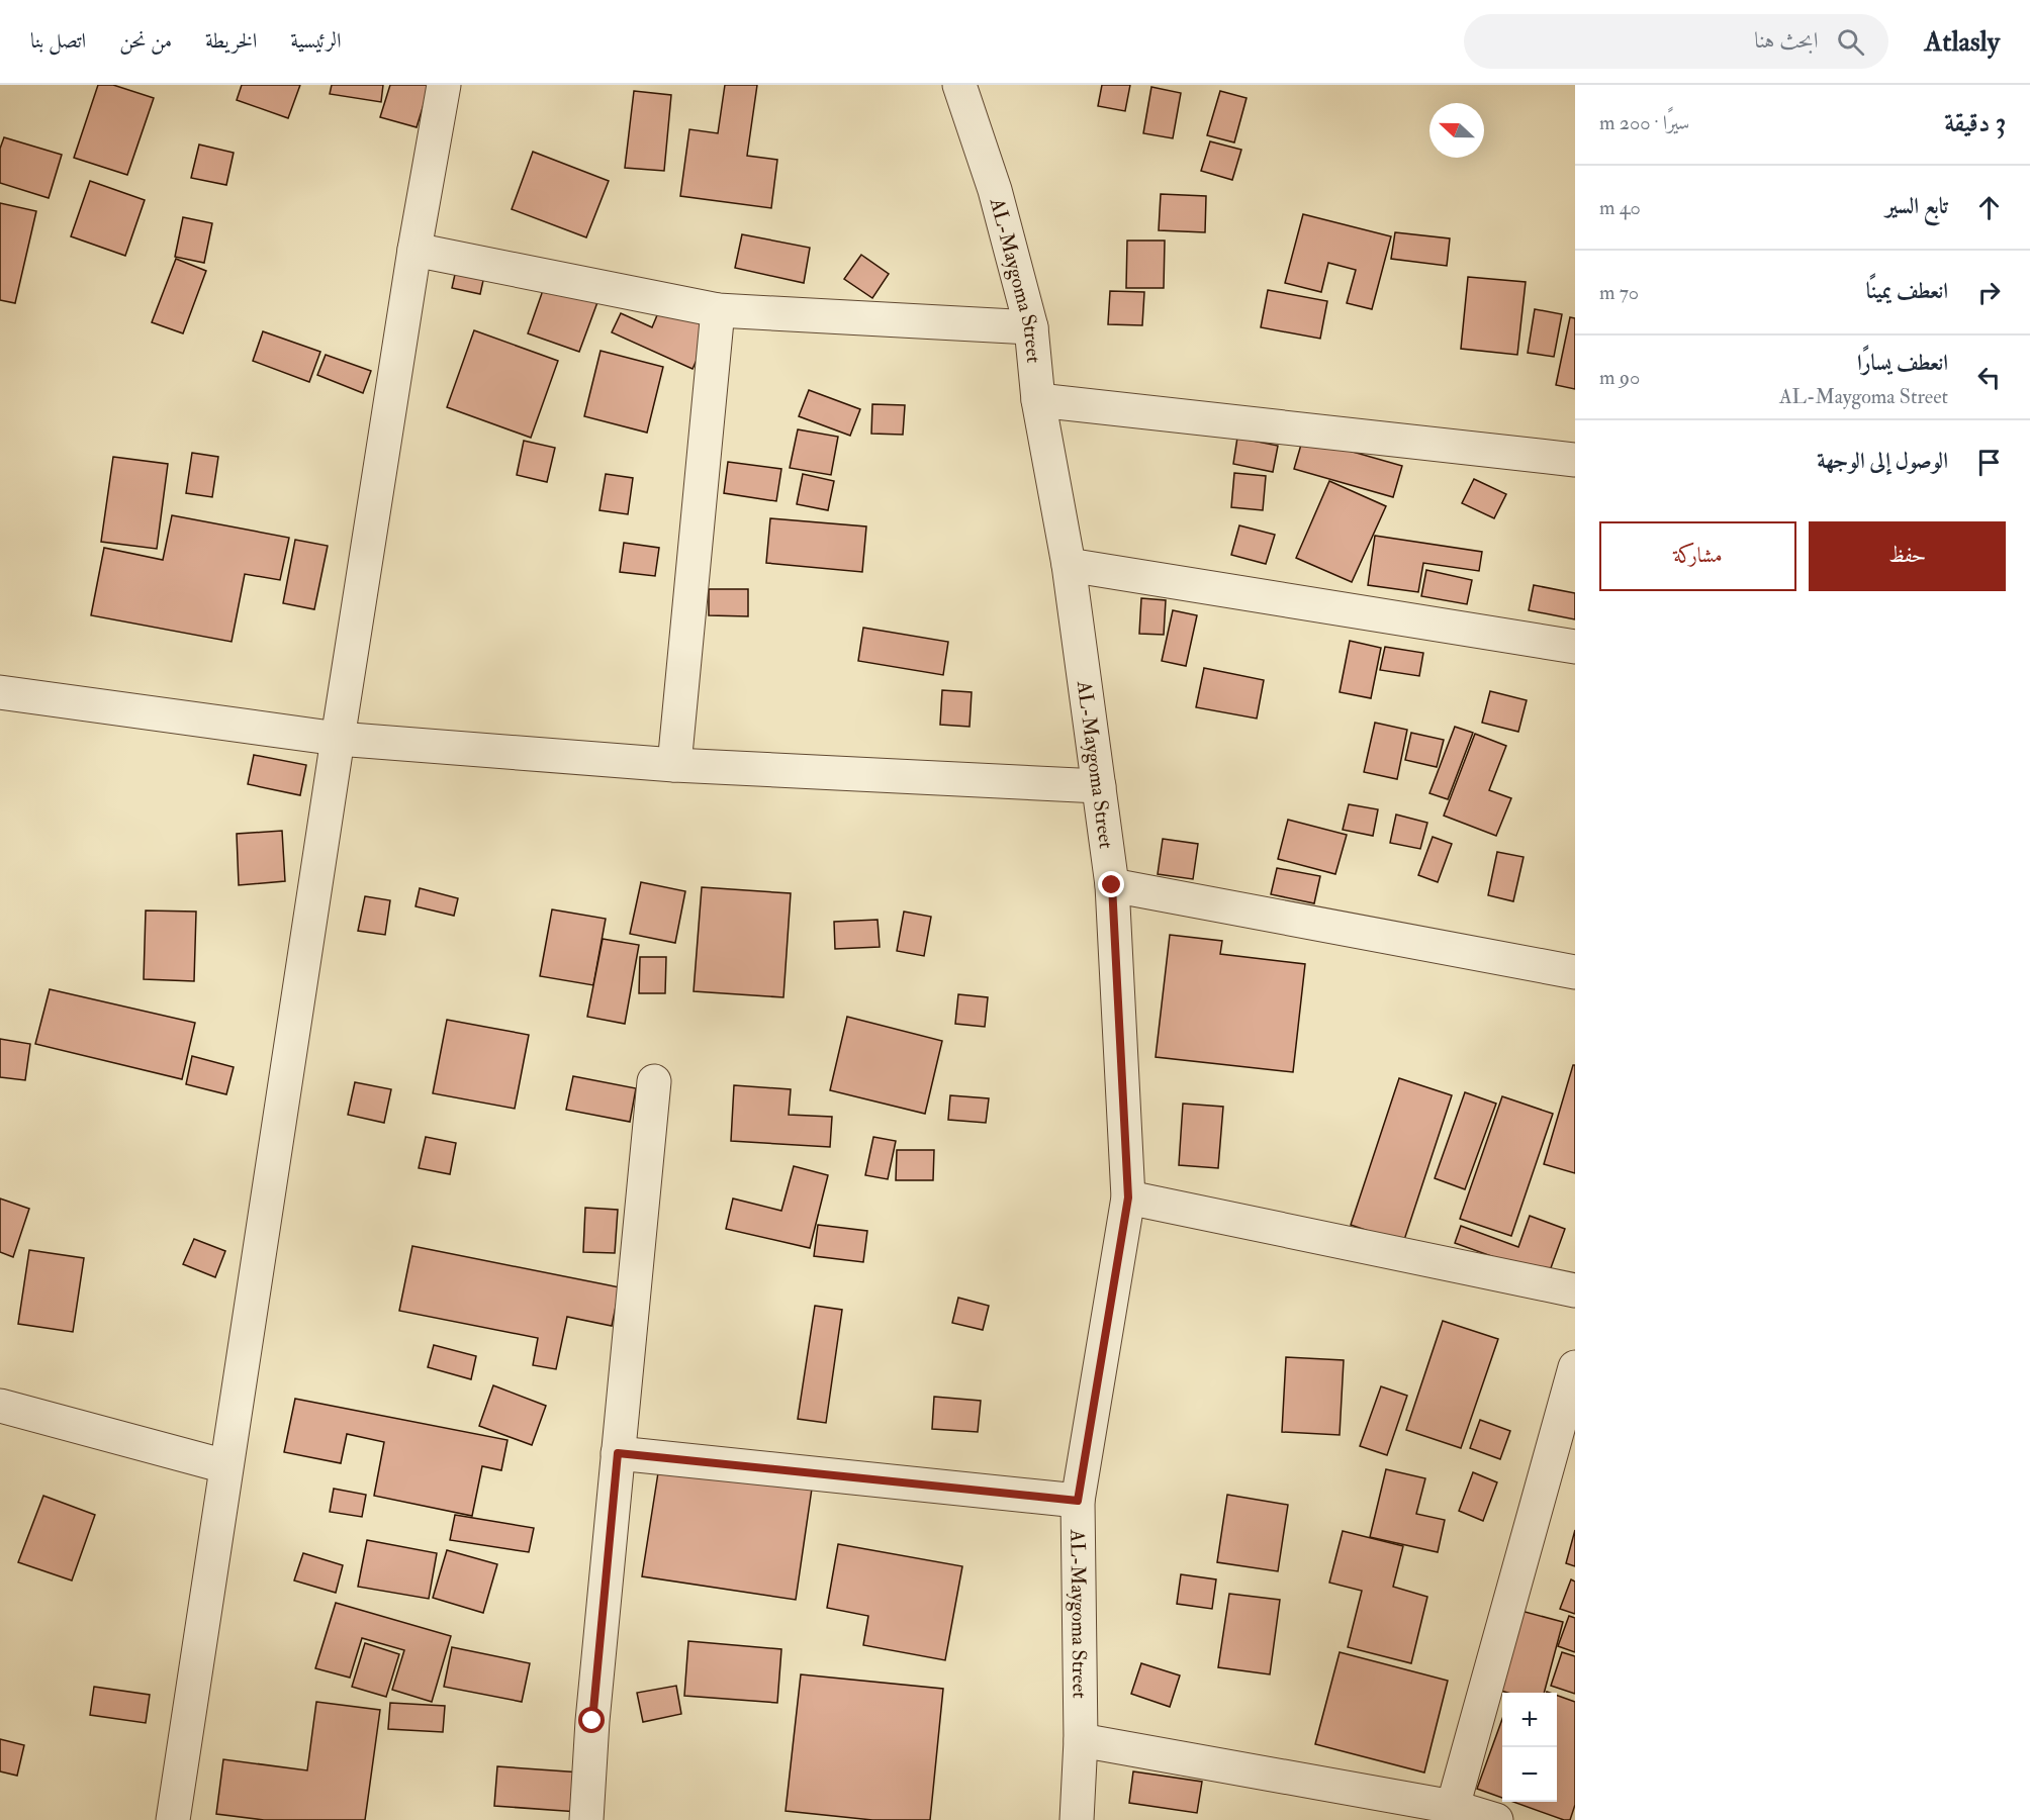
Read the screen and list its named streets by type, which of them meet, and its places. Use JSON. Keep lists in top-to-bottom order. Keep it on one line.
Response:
{"streets":{"street":["AL-Maygoma Street"]},"north":"left","page":{"header":"Atlasly","search":"ابحث هنا","nav":["الرئيسية","الخريطة","من نحن","اتصل بنا"],"heading":["3 دقيقة","سيرًا · 200 m"],"list":[["تابع السير","40 m"],["انعطف يمينًا","70 m"],["انعطف يسارًا","AL-Maygoma Street","90 m"],"الوصول إلى الوجهة"],"buttons":["حفظ","مشاركة"],"map_buttons":["+","−"]}}
